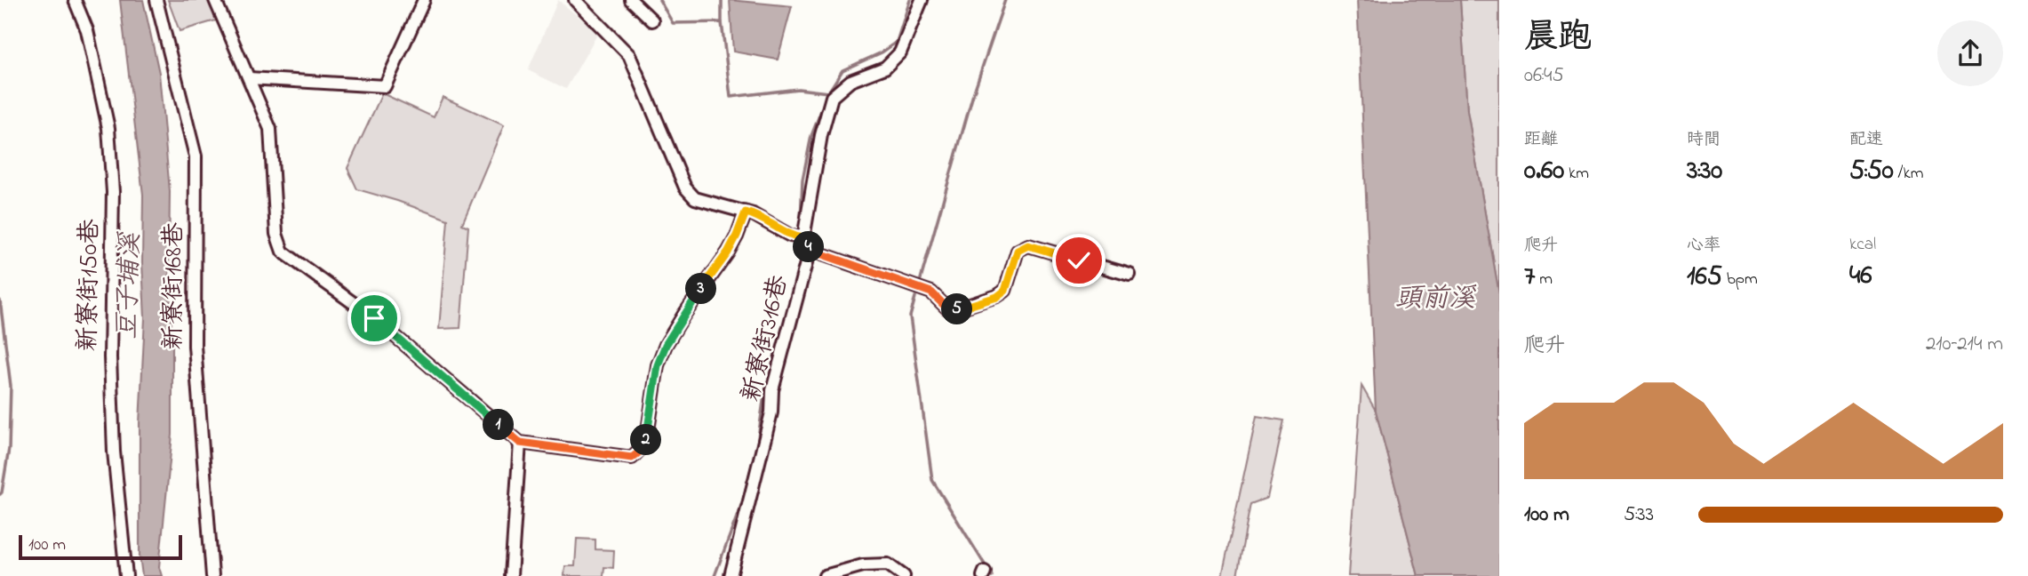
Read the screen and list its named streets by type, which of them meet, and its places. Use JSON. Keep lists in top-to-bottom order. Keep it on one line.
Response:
{"streets":{"street":["新寮街150巷","新寮街168巷","新寮街316巷"]},"water":["豆子埔溪","頭前溪"],"scale_bar":"100 m","page":{"heading":["晨跑","06:45"],"stats":[["距離","0.60 km"],["時間","3:30"],["配速","5:50 /km"],["爬升","7 m"],["心率","165 bpm"],["kcal","46"]],"pins":["4","3","5","1","2"],"chart":["爬升","210–214 m"],"list":[{"name":"100 m","note":"5:33"}],"scale":"100 m"}}
